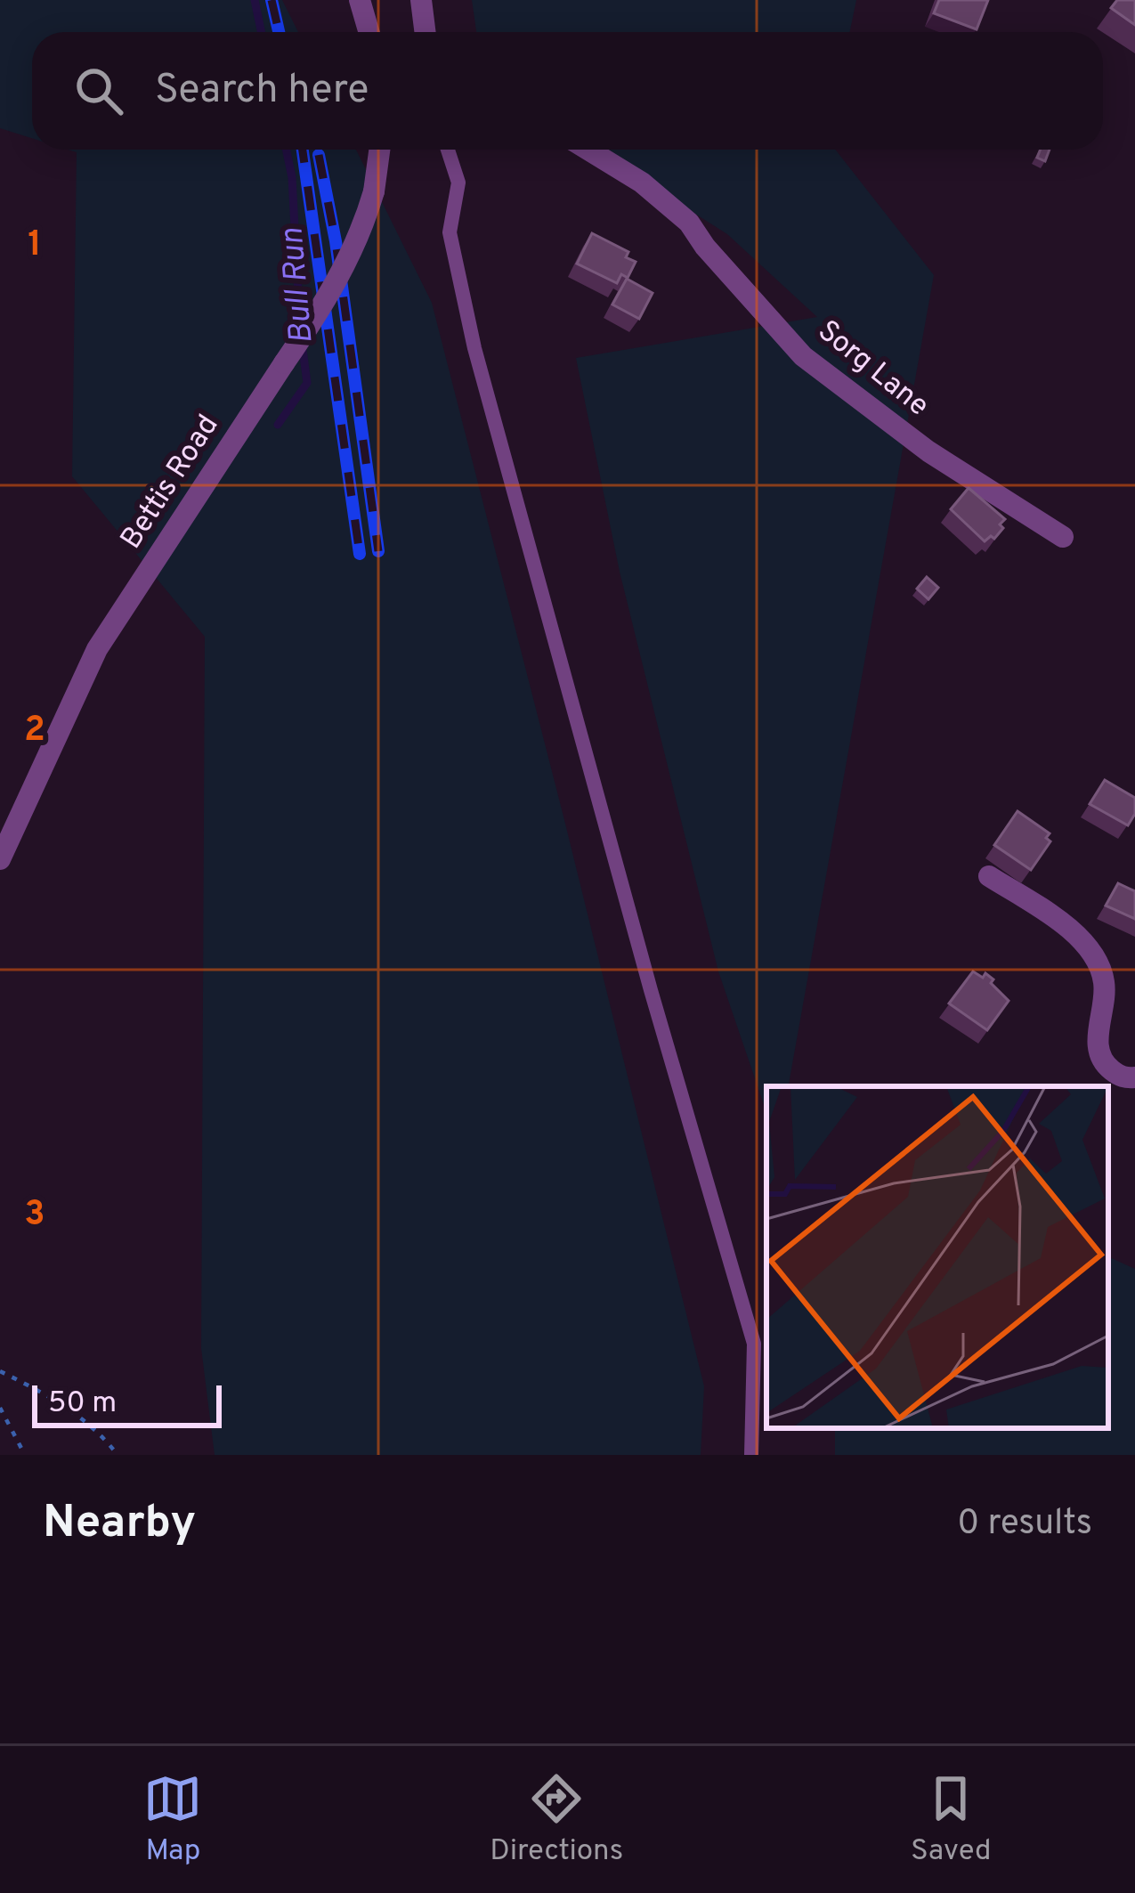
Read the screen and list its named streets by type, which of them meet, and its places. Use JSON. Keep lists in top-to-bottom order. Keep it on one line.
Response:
{"streets":{"street":["Sorg Lane","Bettis Road"]},"water":["Bull Run"],"scale_bar":"50 m","page":{"search":"Search here","scale":"50 m","heading":["Nearby","0 results"],"nav":["Map","Directions","Saved"]},"grid":{"rows":["1","2","3"]}}
